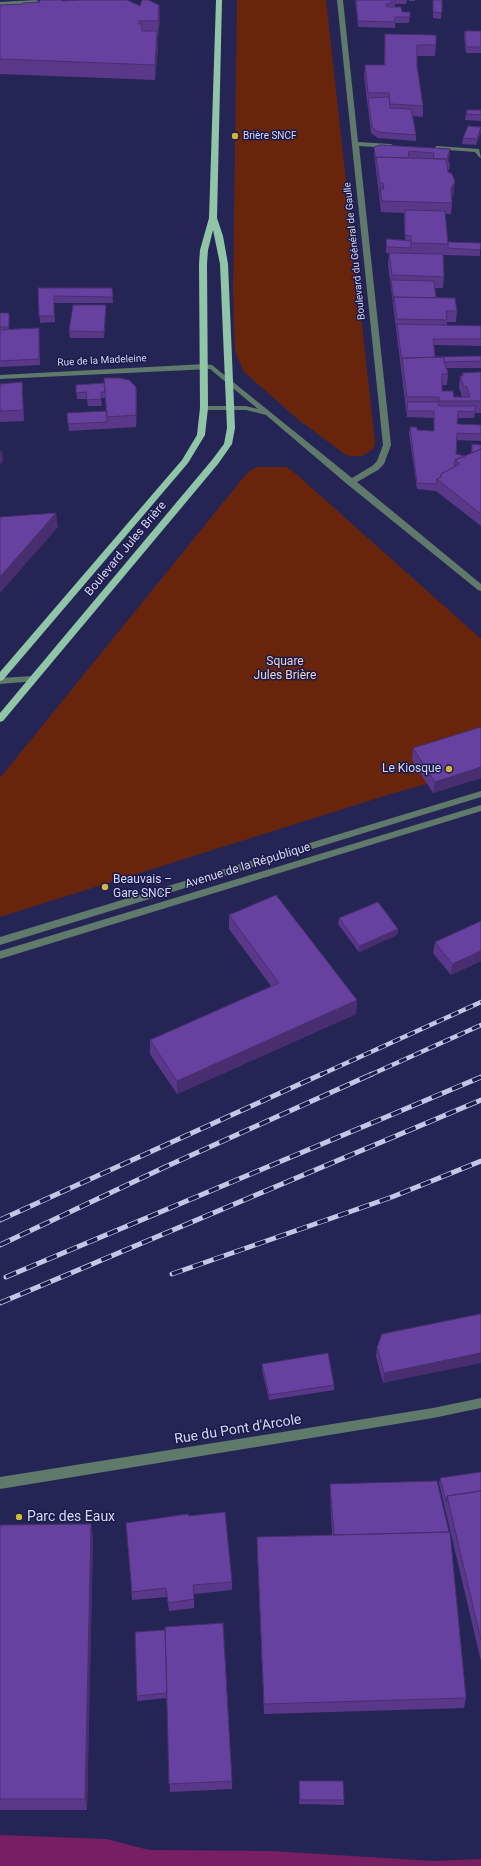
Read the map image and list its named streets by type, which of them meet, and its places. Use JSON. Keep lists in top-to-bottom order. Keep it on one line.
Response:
{"streets":{"main road":["Boulevard Jules Brière"],"street":["Boulevard du Général de Gaulle","Rue de la Madeleine","Avenue de la République","Rue du Pont d'Arcole"]},"crossings":[["Rue de la Madeleine","Boulevard Jules Brière"]],"parks":["Square Jules Brière"],"places":["Brière SNCF","Le Kiosque","Beauvais – Gare SNCF","Parc des Eaux"]}
